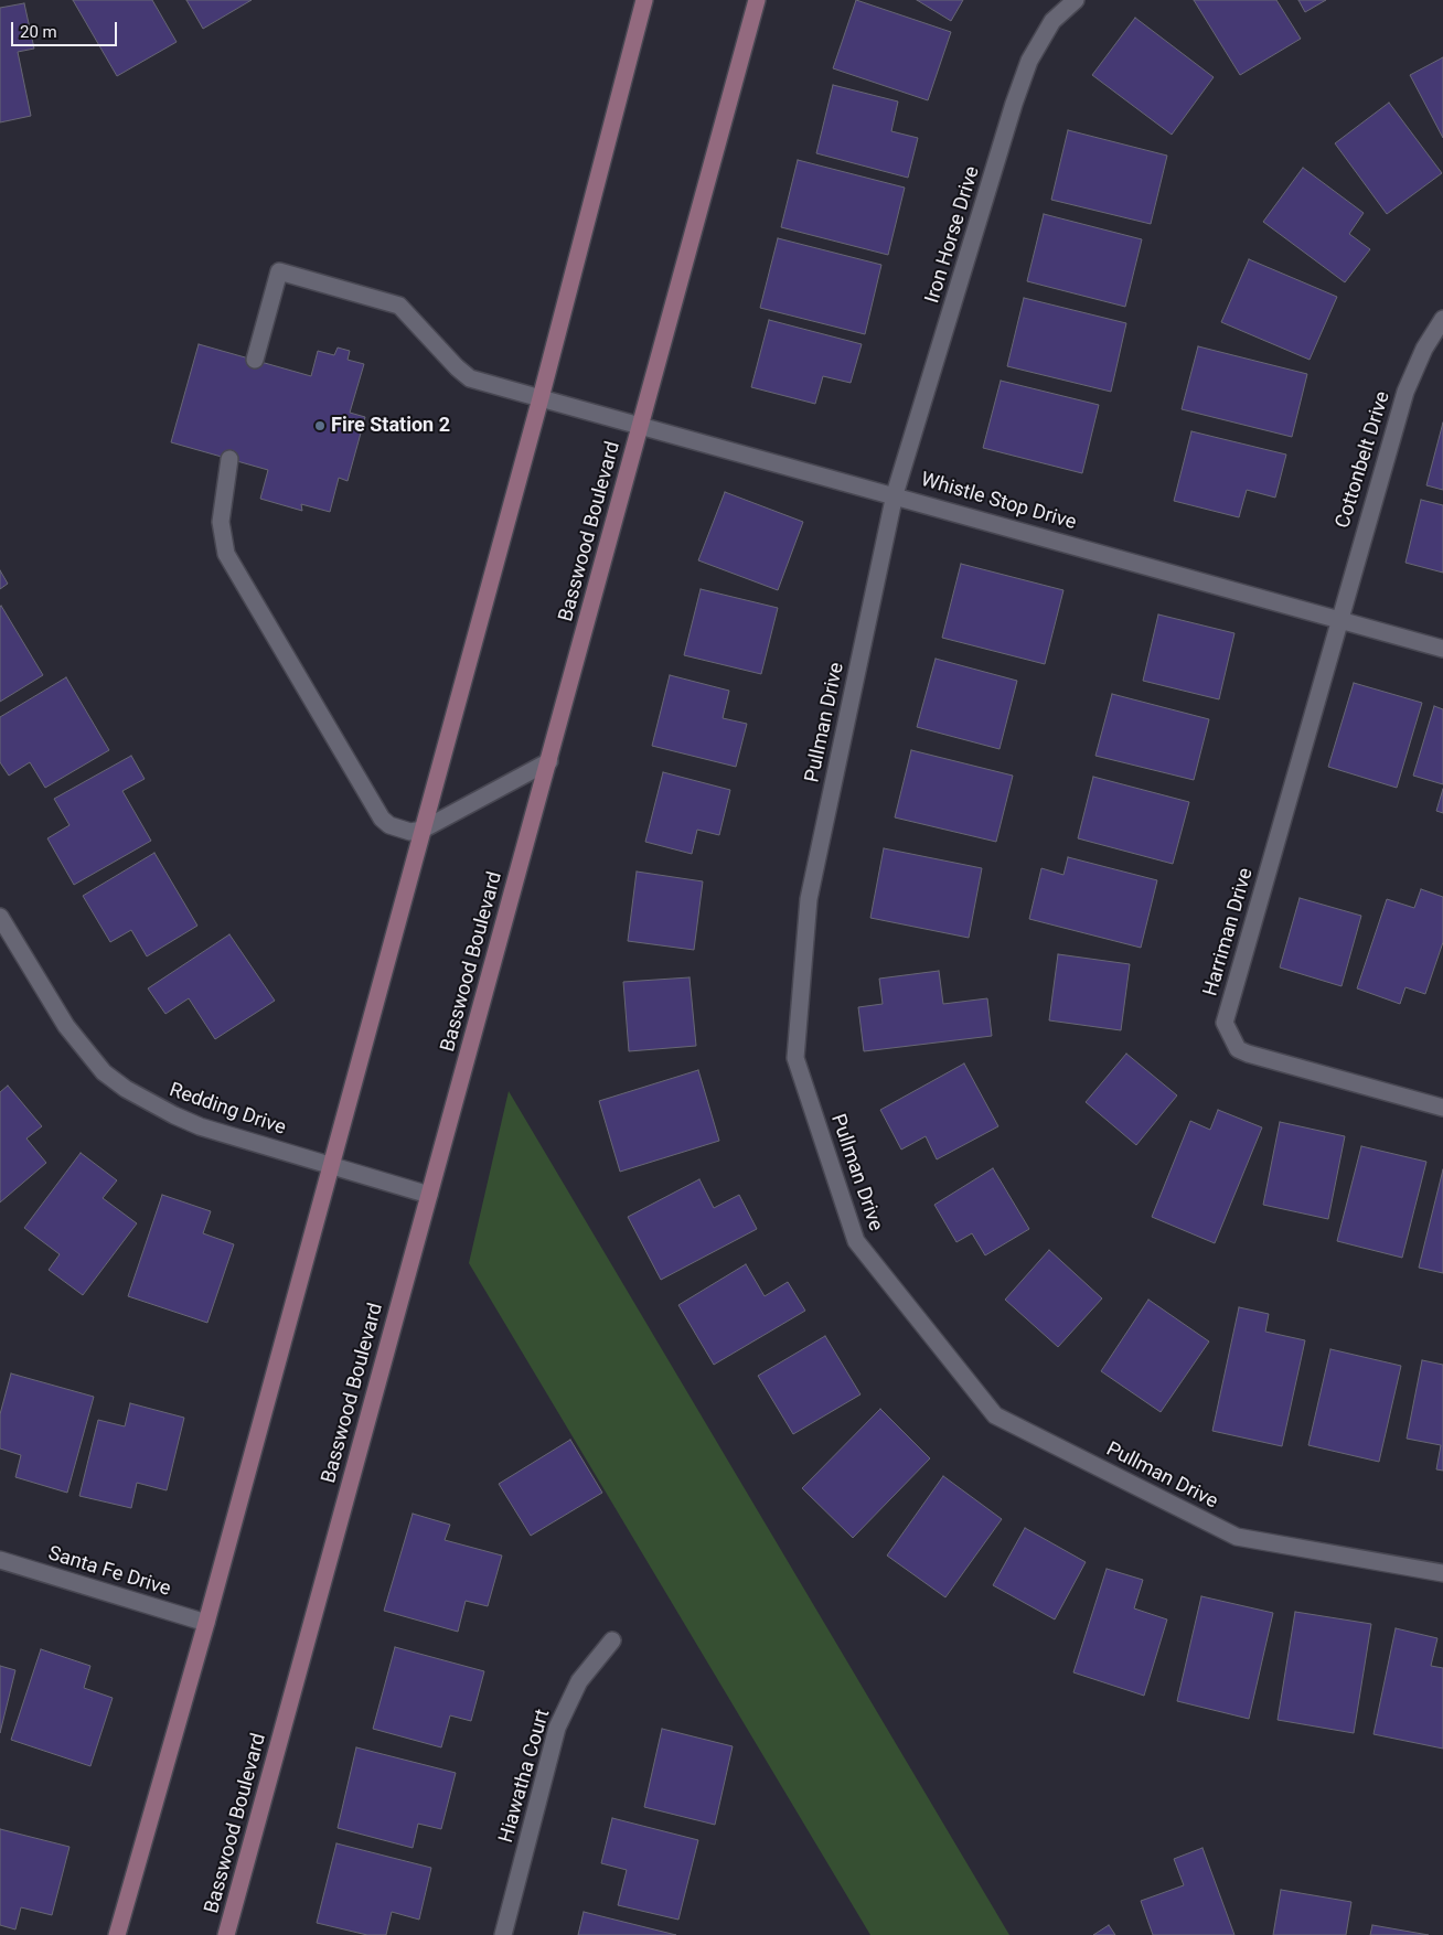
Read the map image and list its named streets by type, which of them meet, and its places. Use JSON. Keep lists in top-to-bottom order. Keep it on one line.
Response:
{"streets":{"main road":["Basswood Boulevard"],"street":["Iron Horse Drive","Cottonbelt Drive","Whistle Stop Drive","Pullman Drive","Harriman Drive","Redding Drive","Santa Fe Drive","Hiawatha Court"]},"crossings":[["Iron Horse Drive","Whistle Stop Drive"],["Iron Horse Drive","Pullman Drive"],["Cottonbelt Drive","Whistle Stop Drive"],["Cottonbelt Drive","Harriman Drive"],["Whistle Stop Drive","Basswood Boulevard"],["Whistle Stop Drive","Pullman Drive"],["Whistle Stop Drive","Harriman Drive"],["Basswood Boulevard","Redding Drive"]],"places":["Fire Station 2"],"scale_bar":"20 m"}
